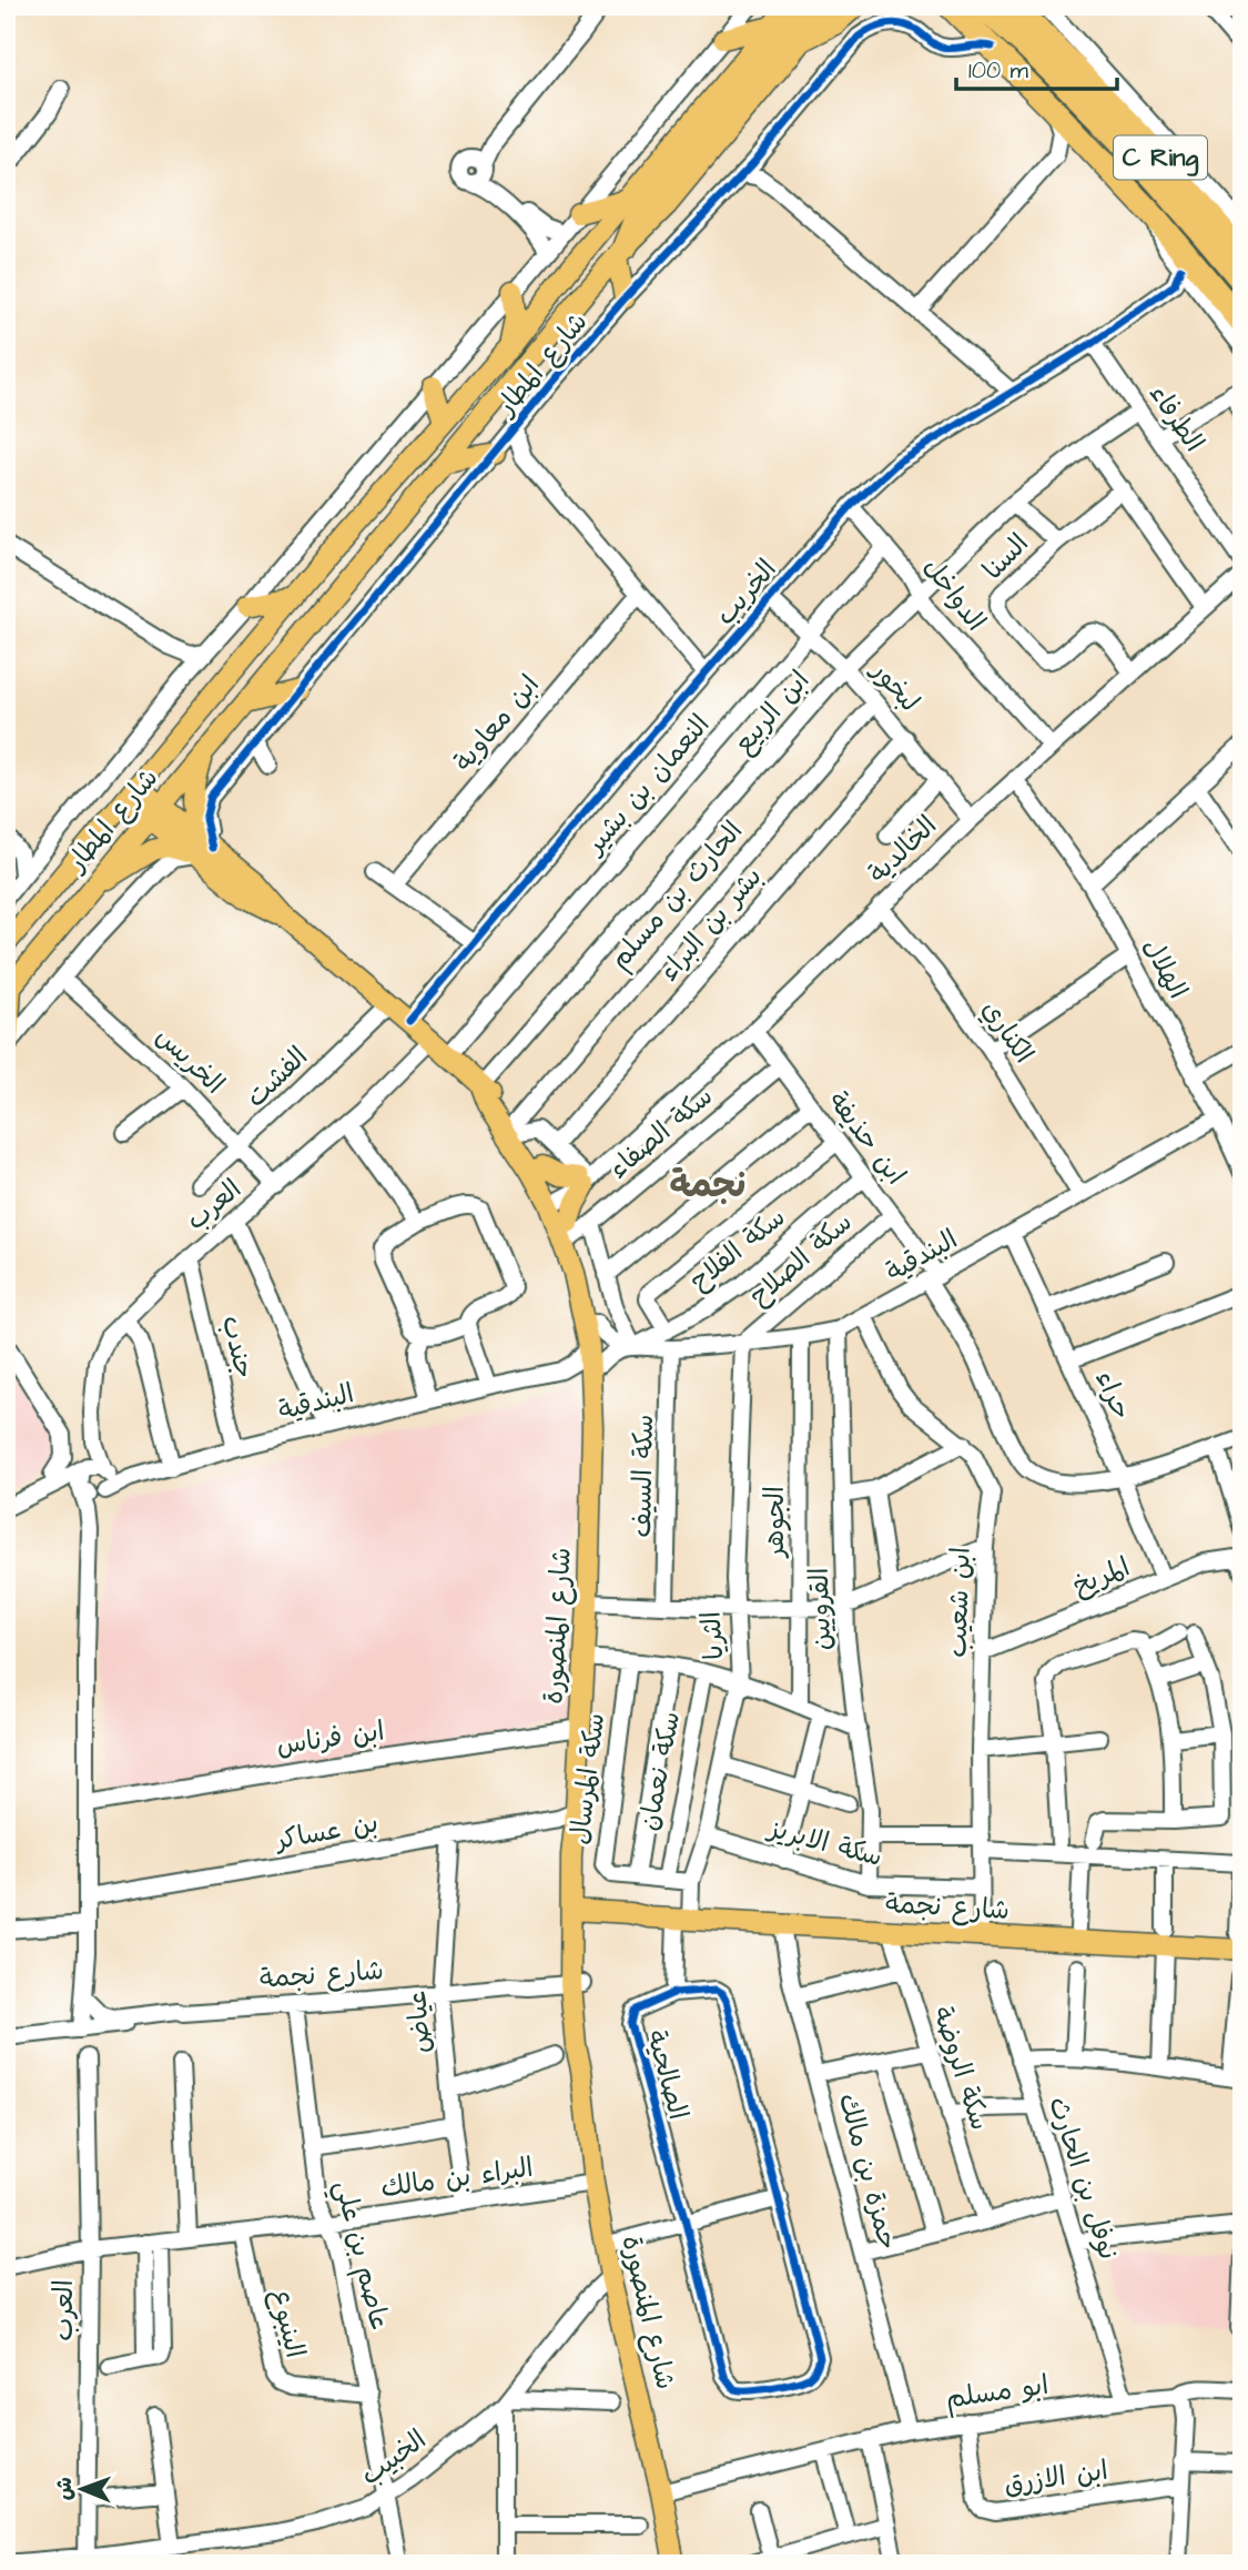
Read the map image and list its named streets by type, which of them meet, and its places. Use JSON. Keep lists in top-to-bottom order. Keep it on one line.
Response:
{"streets":{"highway":["C Ring"],"main road":["شارع المطار","شارع المنصورة","شارع نجمة"],"street":["الطرفاء","السنا","الخريب","الدواخل","لبخور","ابن الربيع","ابن معاوية","النعمان بن بشير","الخالدية","الحارث بن مسلم","بشر بن البراء","الهلال","الكناري","الخريس","الفشت","سكة الصفاء","ابن حذيفة","العرب","سكة الفلاح","البندقية","سكة الصلاح","جندب","حراء","سكة السيف","الجوهر","المريخ","ابن شعيب","القرويين","الثريا","ابن فرناس","سكة نعمان","سكة المرسال","بن عساكر","سكة الابريز","عياض","سكة الروضة","الصالحية","حمزة بن مالك","البراء بن مالك","نوفل بن الحارث","عاصم بن علي","الينبوع","ابو مسلم","الخبيب","ابن الازرق"]},"crossings":[["C Ring","شارع المطار"],["شارع المطار","شارع المنصورة"],["الطرفاء","الخريب"],["الطرفاء","ابن الربيع"],["السنا","ابن الربيع"],["السنا","الخالدية"],["الخريب","الدواخل"],["الخريب","لبخور"],["الخريب","شارع المنصورة"],["الدواخل","ابن الربيع"],["الدواخل","النعمان بن بشير"],["الدواخل","الخالدية"],["لبخور","ابن الربيع"],["لبخور","النعمان بن بشير"],["لبخور","الخالدية"],["لبخور","الحارث بن مسلم"],["لبخور","بشر بن البراء"],["ابن الربيع","شارع المنصورة"],["النعمان بن بشير","شارع المنصورة"],["الخالدية","الهلال"],["الخالدية","الكناري"],["الخالدية","ابن حذيفة"],["الخالدية","شارع المنصورة"],["الحارث بن مسلم","شارع المنصورة"],["الهلال","البندقية"],["الكناري","البندقية"],["الخريس","الفشت"],["الخريس","العرب"],["الفشت","شارع المنصورة"],["سكة الصفاء","ابن حذيفة"],["سكة الصفاء","شارع المنصورة"],["ابن حذيفة","سكة الفلاح"],["ابن حذيفة","البندقية"],["ابن حذيفة","سكة الصلاح"],["ابن حذيفة","حراء"],["العرب","البندقية"],["العرب","جندب"],["العرب","شارع المنصورة"],["العرب","ابن فرناس"],["العرب","بن عساكر"],["العرب","شارع نجمة"],["العرب","البراء بن مالك"],["العرب","الخبيب"],["سكة الفلاح","البندقية"],["البندقية","سكة الصلاح"],["البندقية","جندب"],["البندقية","حراء"],["البندقية","سكة السيف"],["البندقية","الجوهر"],["البندقية","ابن شعيب"],["البندقية","القرويين"],["البندقية","الثريا"],["سكة الصلاح","الثريا"],["حراء","المريخ"],["المريخ","ابن شعيب"],["ابن شعيب","سكة الابريز"],["ابن شعيب","شارع نجمة"],["القرويين","سكة الابريز"],["شارع المنصورة","ابن فرناس"],["شارع المنصورة","بن عساكر"],["شارع المنصورة","شارع نجمة"],["شارع المنصورة","البراء بن مالك"],["شارع المنصورة","ابو مسلم"],["شارع المنصورة","الخبيب"],["الثريا","سكة المرسال"],["الثريا","سكة الابريز"],["الثريا","شارع نجمة"],["الثريا","الصالحية"],["سكة نعمان","سكة المرسال"],["بن عساكر","عياض"],["شارع نجمة","عياض"],["شارع نجمة","سكة الروضة"],["شارع نجمة","الصالحية"],["شارع نجمة","حمزة بن مالك"],["شارع نجمة","عاصم بن علي"],["عياض","البراء بن مالك"],["حمزة بن مالك","ابو مسلم"],["البراء بن مالك","عاصم بن علي"],["البراء بن مالك","الينبوع"],["نوفل بن الحارث","ابو مسلم"],["عاصم بن علي","الينبوع"],["عاصم بن علي","الخبيب"],["ابو مسلم","ابن الازرق"]],"districts":["نجمة"],"scale_bar":"100 m","north":"left"}
